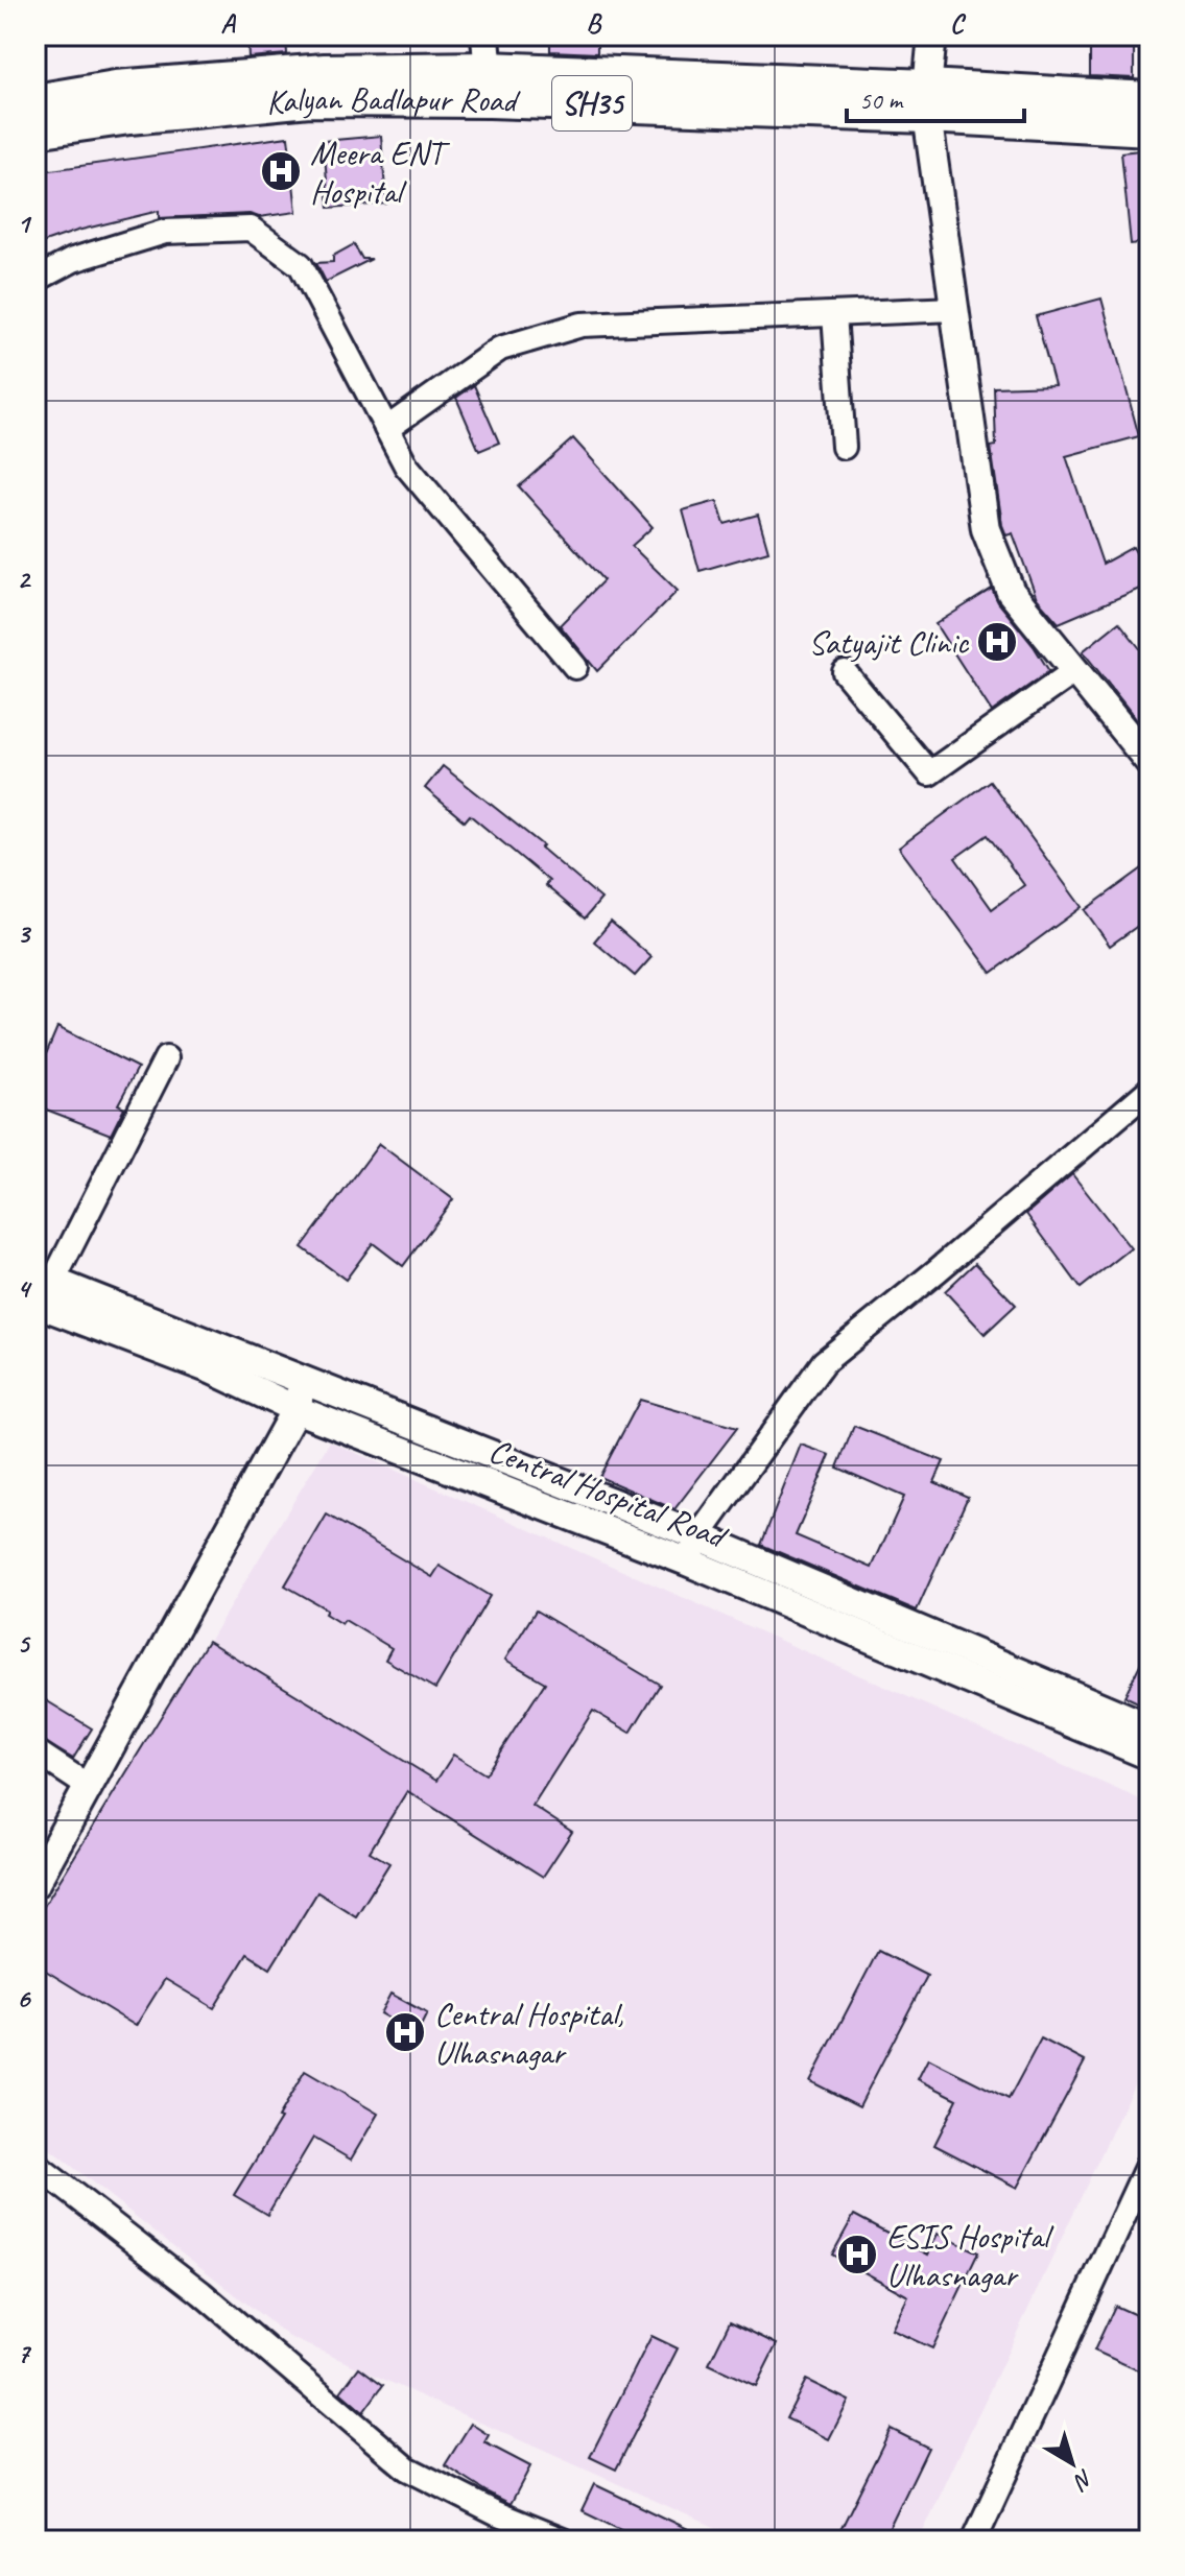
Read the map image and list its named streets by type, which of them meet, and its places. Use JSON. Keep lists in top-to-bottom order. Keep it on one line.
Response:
{"streets":{"main road":["Kalyan Badlapur Road","SH35"],"street":["Central Hospital Road"]},"places":{"hospital":["Meera ENT Hospital","Satyajit Clinic","Central Hospital, Ulhasnagar","ESIS Hospital Ulhasnagar"]},"scale_bar":"50 m","north":"bottom right","grid":{"columns":["A","B","C"],"rows":["1","2","3","4","5","6","7"]}}
